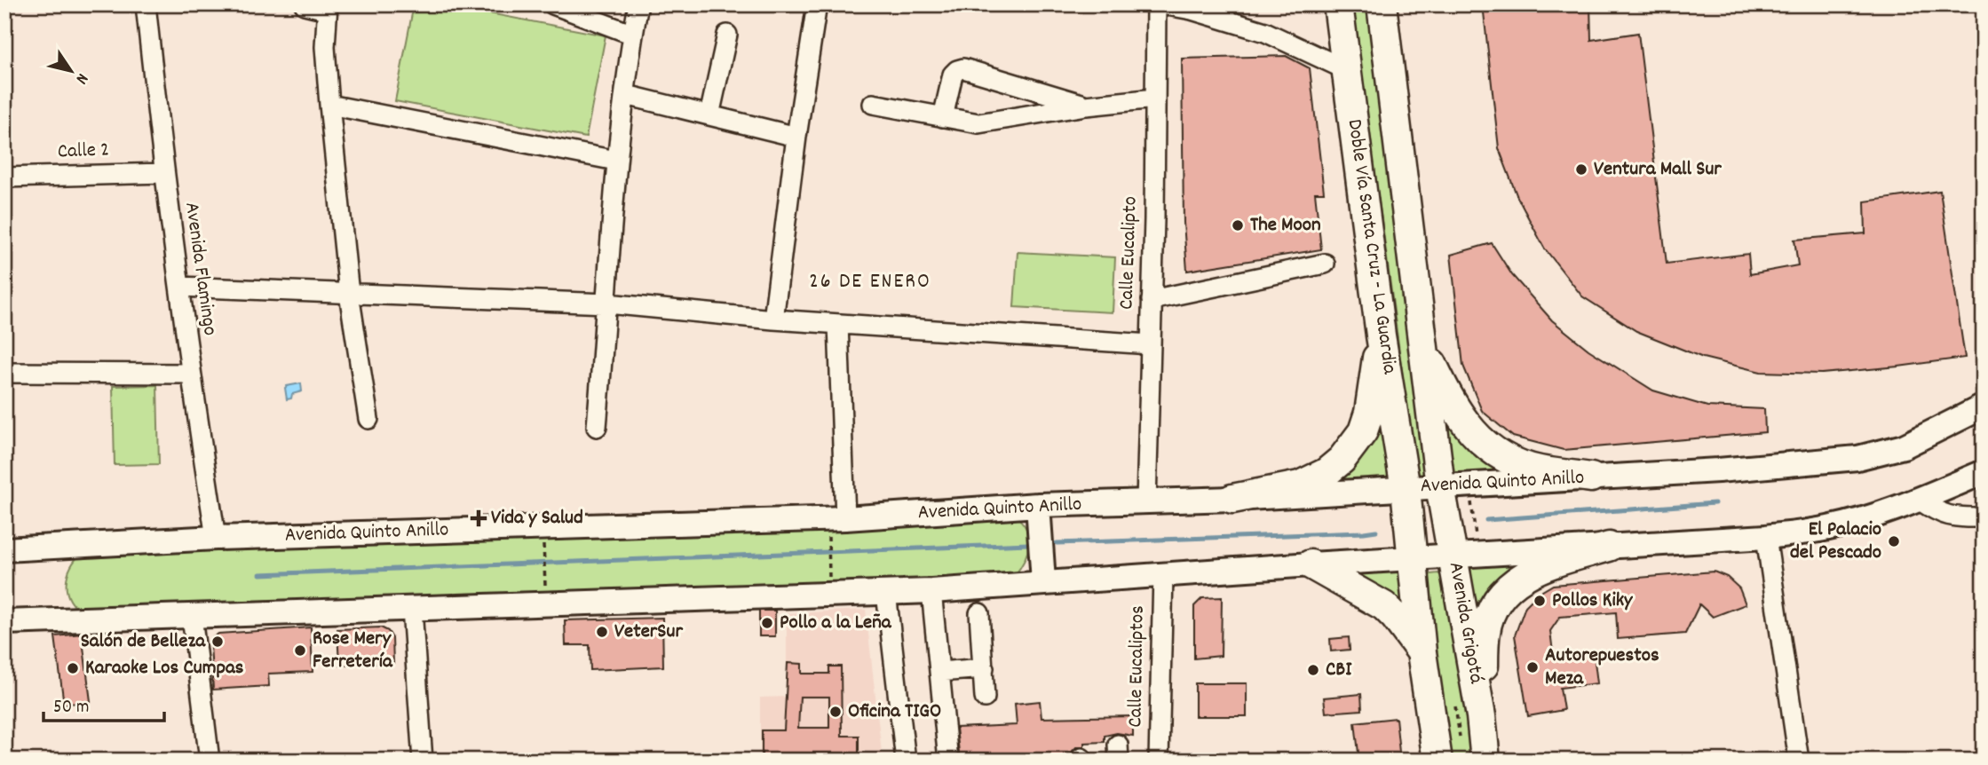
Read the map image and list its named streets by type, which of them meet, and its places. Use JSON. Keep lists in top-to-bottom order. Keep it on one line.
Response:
{"streets":{"highway":["Doble Vía Santa Cruz - La Guardia","Avenida Grigotá"],"main road":["Avenida Quinto Anillo"],"street":["Calle 2","Calle Eucalipto","Avenida Flamingo","Calle Eucaliptos"]},"crossings":[["Calle 2","Avenida Flamingo"],["Doble Vía Santa Cruz - La Guardia","Avenida Quinto Anillo"],["Doble Vía Santa Cruz - La Guardia","Avenida Grigotá"],["Calle Eucalipto","Avenida Quinto Anillo"],["Avenida Flamingo","Avenida Quinto Anillo"],["Avenida Quinto Anillo","Avenida Grigotá"]],"districts":["26 DE ENERO"],"places":{"other":["Ventura Mall Sur","The Moon","El Palacio del Pescado","Pollos Kiky","Pollo a la Leña","VeterSur","Salón de Belleza","Rose Mery Ferretería","Autorepuestos Meza","Karaoke Los Cumpas","CBI","Oficina TIGO"],"health":["Vida y Salud"]},"scale_bar":"50 m","north":"bottom right"}
